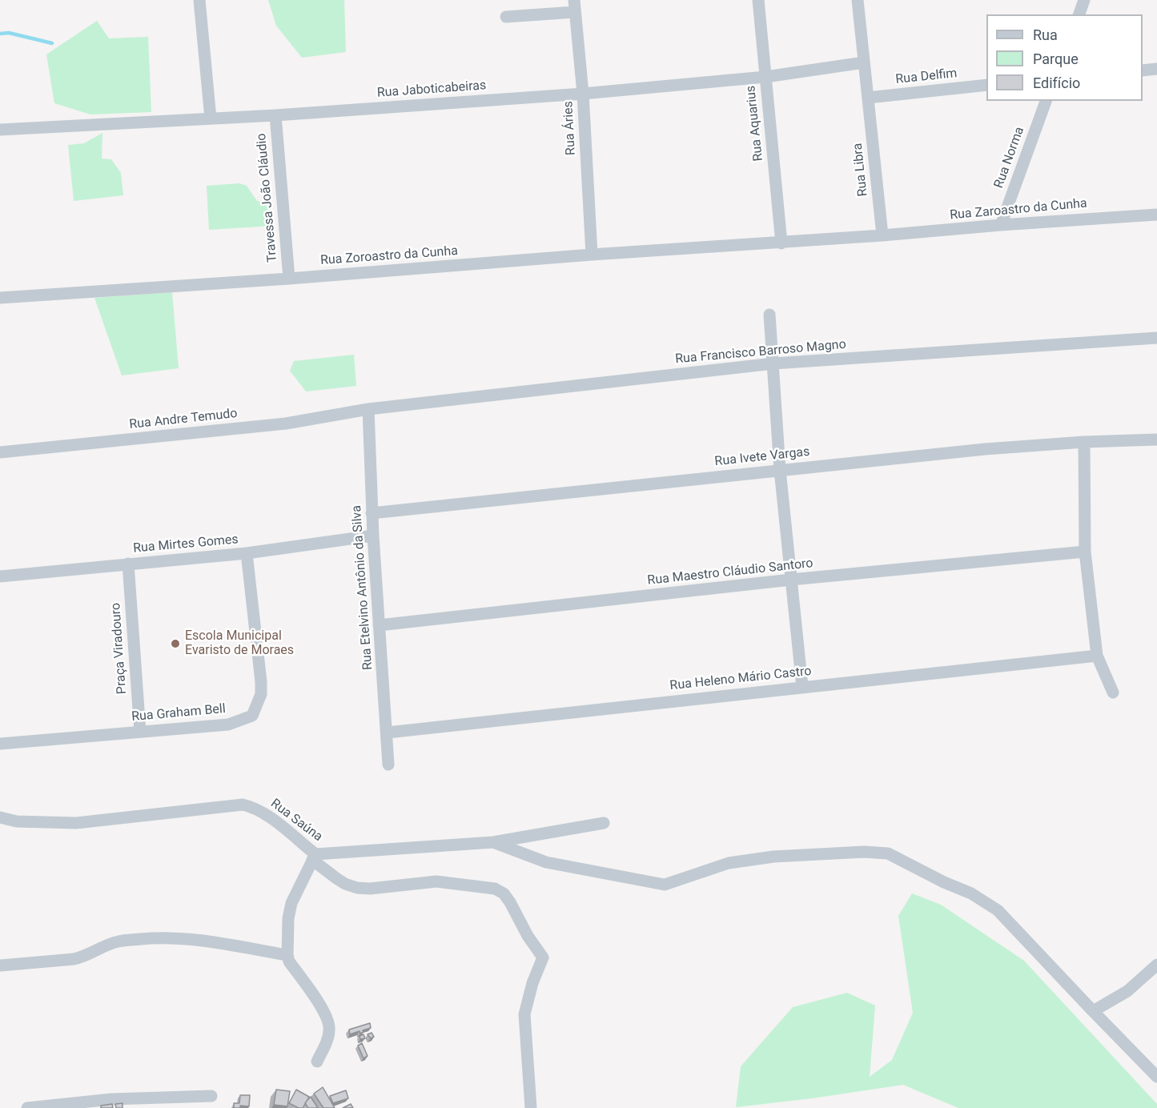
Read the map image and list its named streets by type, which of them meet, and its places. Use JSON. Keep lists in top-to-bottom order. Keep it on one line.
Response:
{"streets":{"street":["Rua Delfim","Rua Jaboticabeiras","Rua Aquarius","Rua Áries","Rua Norma","Rua Libra","Travessa João Cláudio","Rua Zaroastro da Cunha","Rua Zoroastro da Cunha","Rua Francisco Barroso Magno","Rua Andre Temudo","Rua Ivete Vargas","Rua Mirtes Gomes","Rua Maestro Cláudio Santoro","Rua Etelvino Antônio da Silva","Praça Viradouro","Rua Heleno Mário Castro","Rua Graham Bell","Rua Saúna"]},"crossings":[["Rua Delfim","Rua Libra"],["Rua Jaboticabeiras","Rua Aquarius"],["Rua Jaboticabeiras","Rua Áries"],["Rua Jaboticabeiras","Rua Libra"],["Rua Jaboticabeiras","Travessa João Cláudio"],["Rua Aquarius","Rua Zoroastro da Cunha"],["Rua Áries","Rua Zoroastro da Cunha"],["Rua Norma","Rua Zaroastro da Cunha"],["Rua Libra","Rua Zaroastro da Cunha"],["Travessa João Cláudio","Rua Zoroastro da Cunha"],["Rua Francisco Barroso Magno","Rua Andre Temudo"],["Rua Francisco Barroso Magno","Rua Etelvino Antônio da Silva"],["Rua Andre Temudo","Rua Etelvino Antônio da Silva"],["Rua Ivete Vargas","Rua Etelvino Antônio da Silva"],["Rua Mirtes Gomes","Rua Etelvino Antônio da Silva"],["Rua Mirtes Gomes","Praça Viradouro"],["Rua Mirtes Gomes","Rua Graham Bell"],["Rua Maestro Cláudio Santoro","Rua Etelvino Antônio da Silva"],["Rua Etelvino Antônio da Silva","Rua Heleno Mário Castro"],["Praça Viradouro","Rua Graham Bell"]],"places":["Escola Municipal Evaristo de Moraes"],"legend":["Rua","Parque","Edifício"]}
